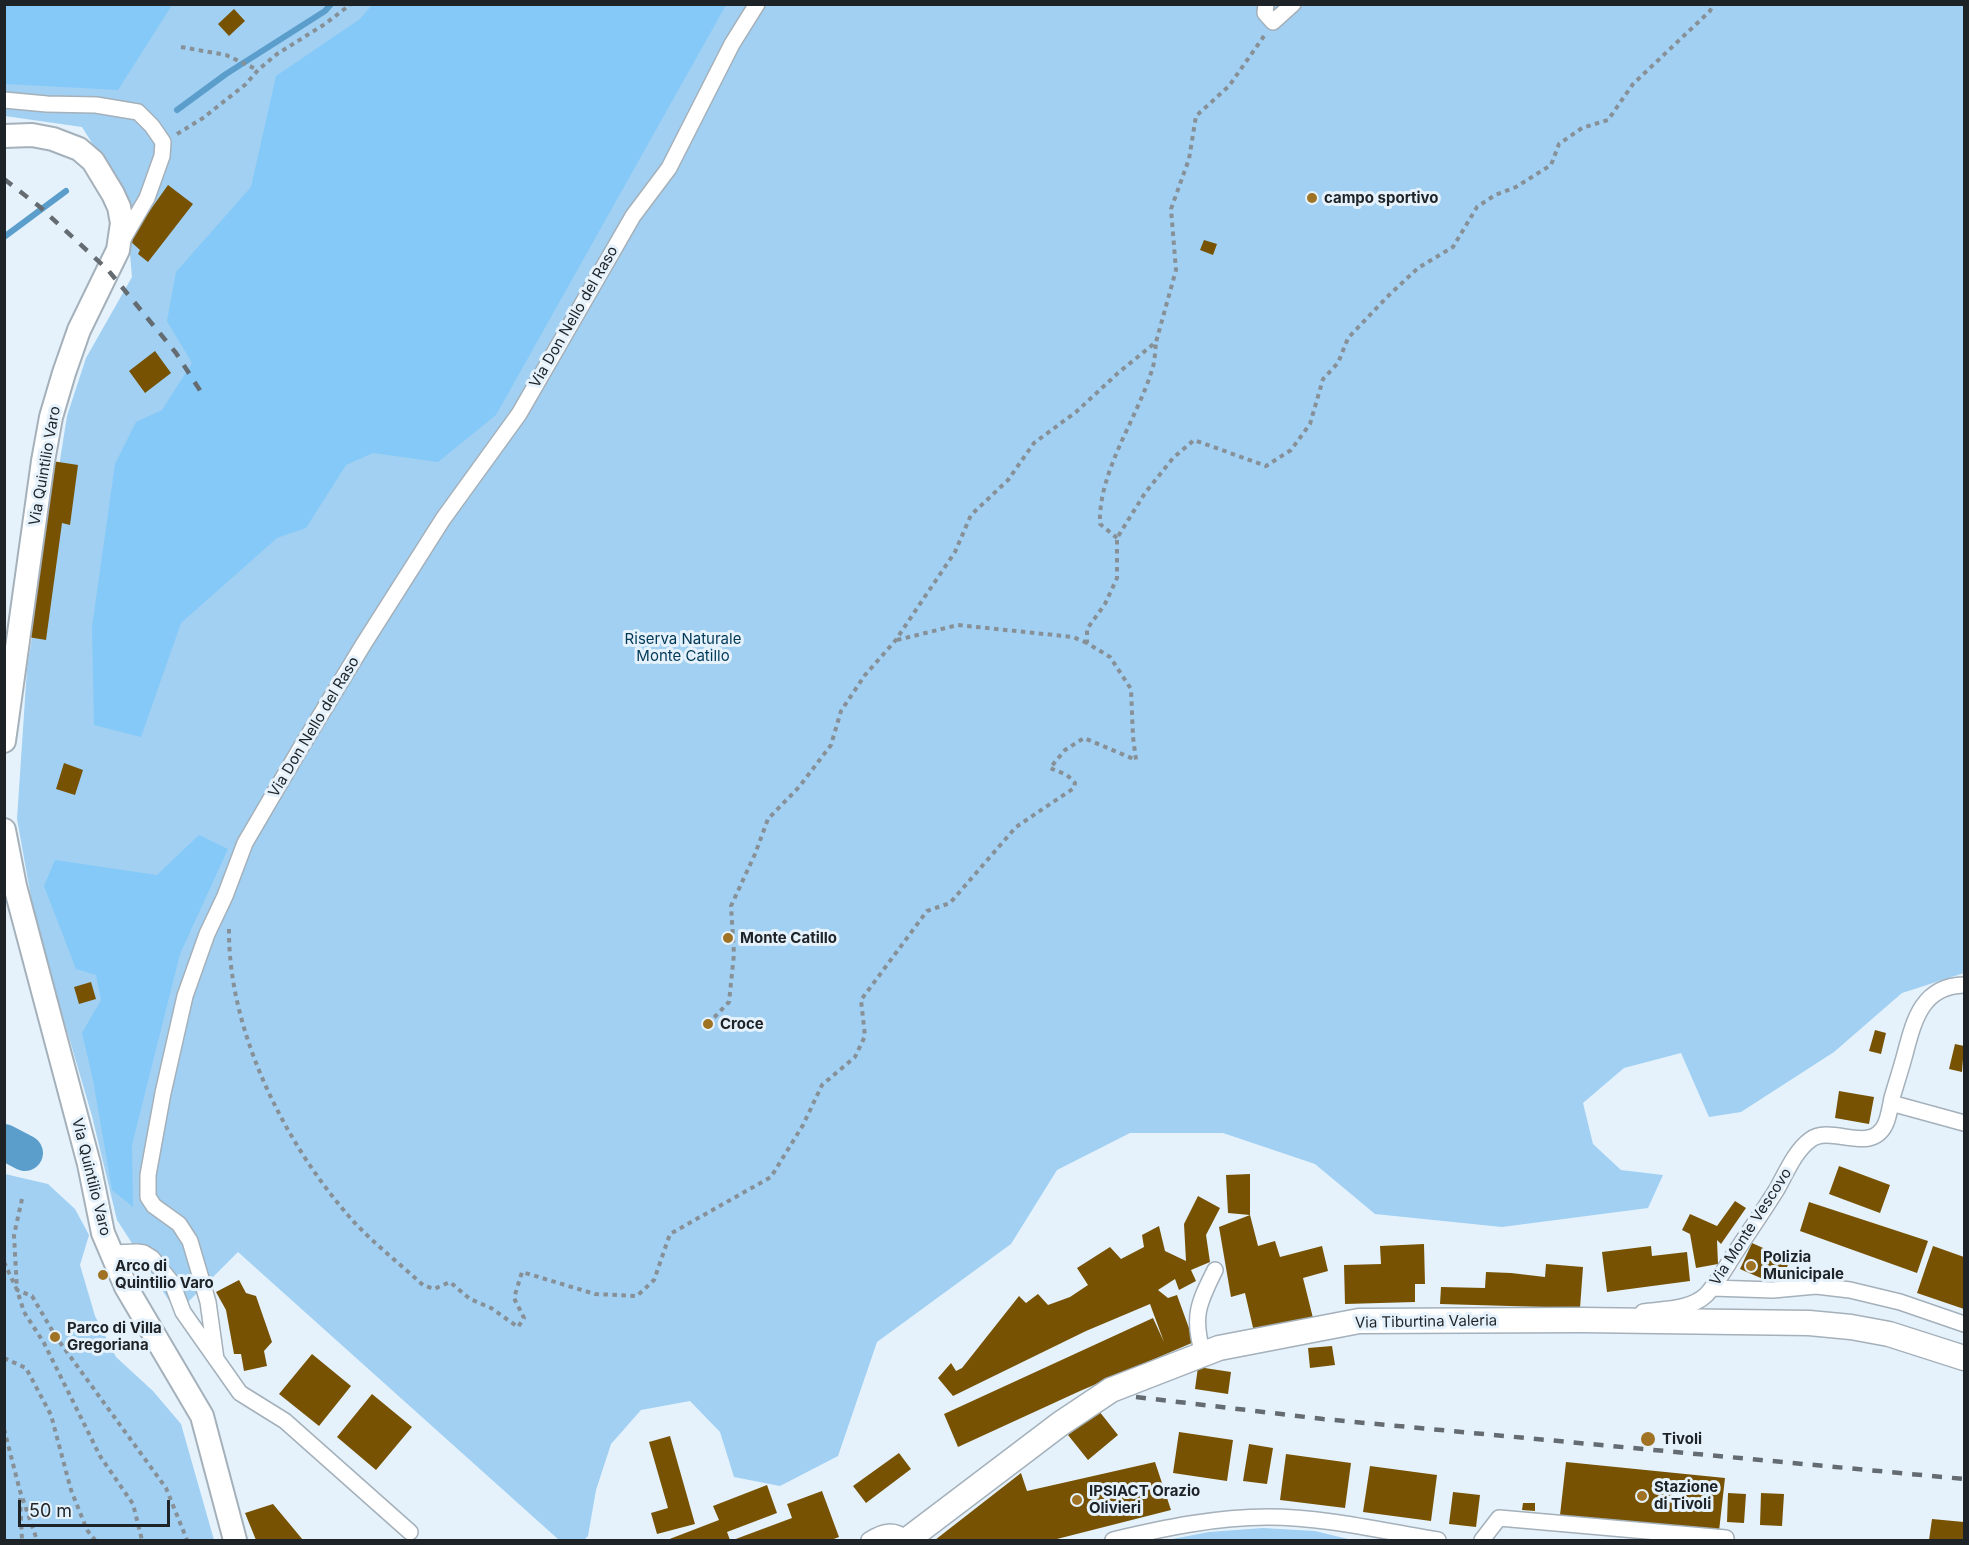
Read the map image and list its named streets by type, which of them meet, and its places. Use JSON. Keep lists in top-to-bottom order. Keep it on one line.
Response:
{"streets":{"main road":["Via Quintilio Varo","Via Tiburtina Valeria"],"street":["Via Don Nello del Raso","Via Monte Vescovo"]},"crossings":[["Via Monte Vescovo","Via Tiburtina Valeria"]],"parks":["Riserva Naturale Monte Catillo"],"places":["campo sportivo","Monte Catillo","Croce","Polizia Municipale","Arco di Quintilio Varo","Parco di Villa Gregoriana","Tivoli","Stazione di Tivoli","IPSIACT Orazio Olivieri"],"scale_bar":"50 m"}
